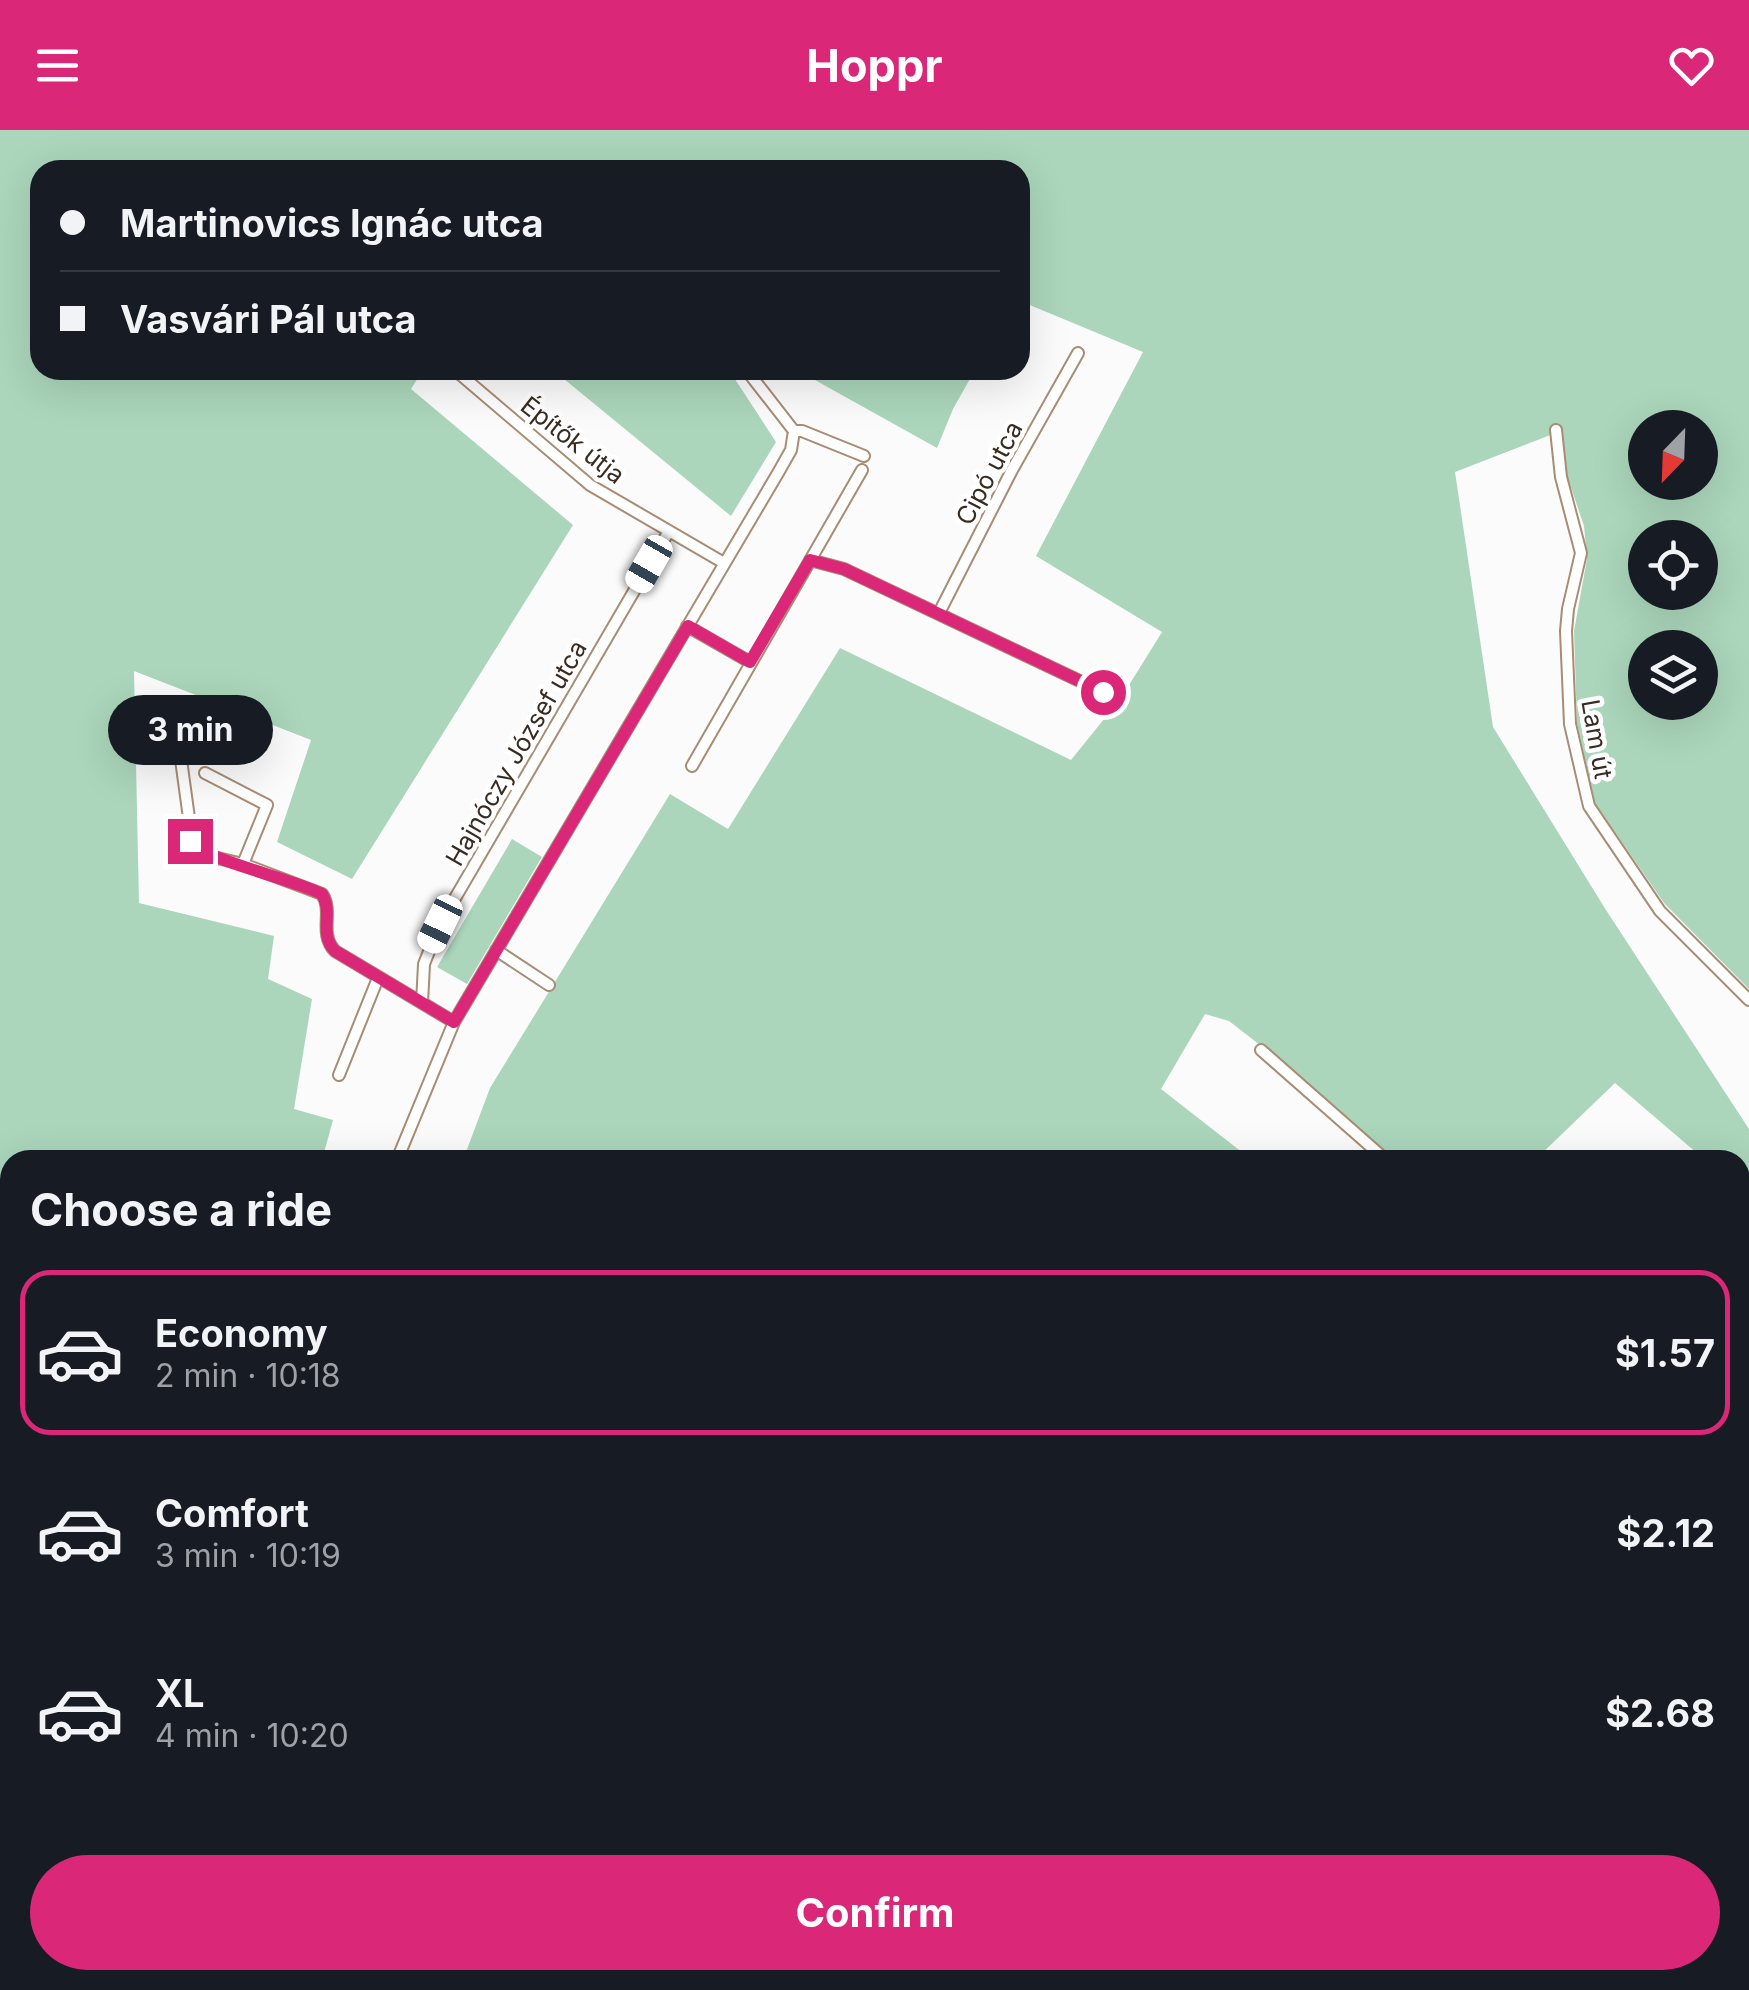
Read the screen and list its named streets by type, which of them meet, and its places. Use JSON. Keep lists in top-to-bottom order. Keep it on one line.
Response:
{"streets":{"street":["Építők útja","Cipó utca","Lam út","Hajnóczy József utca"]},"crossings":[["Építők útja","Hajnóczy József utca"]],"north":"bottom left","page":{"header":"Hoppr","banner":["Martinovics Ignác utca","Vasvári Pál utca"],"bubble":"3 min","heading":"Choose a ride","list":[{"name":"Economy","note":"2 min · 10:18","value":"$1.57"},{"name":"Comfort","note":"3 min · 10:19","value":"$2.12"},{"name":"XL","note":"4 min · 10:20","value":"$2.68"}],"buttons":"Confirm"}}
